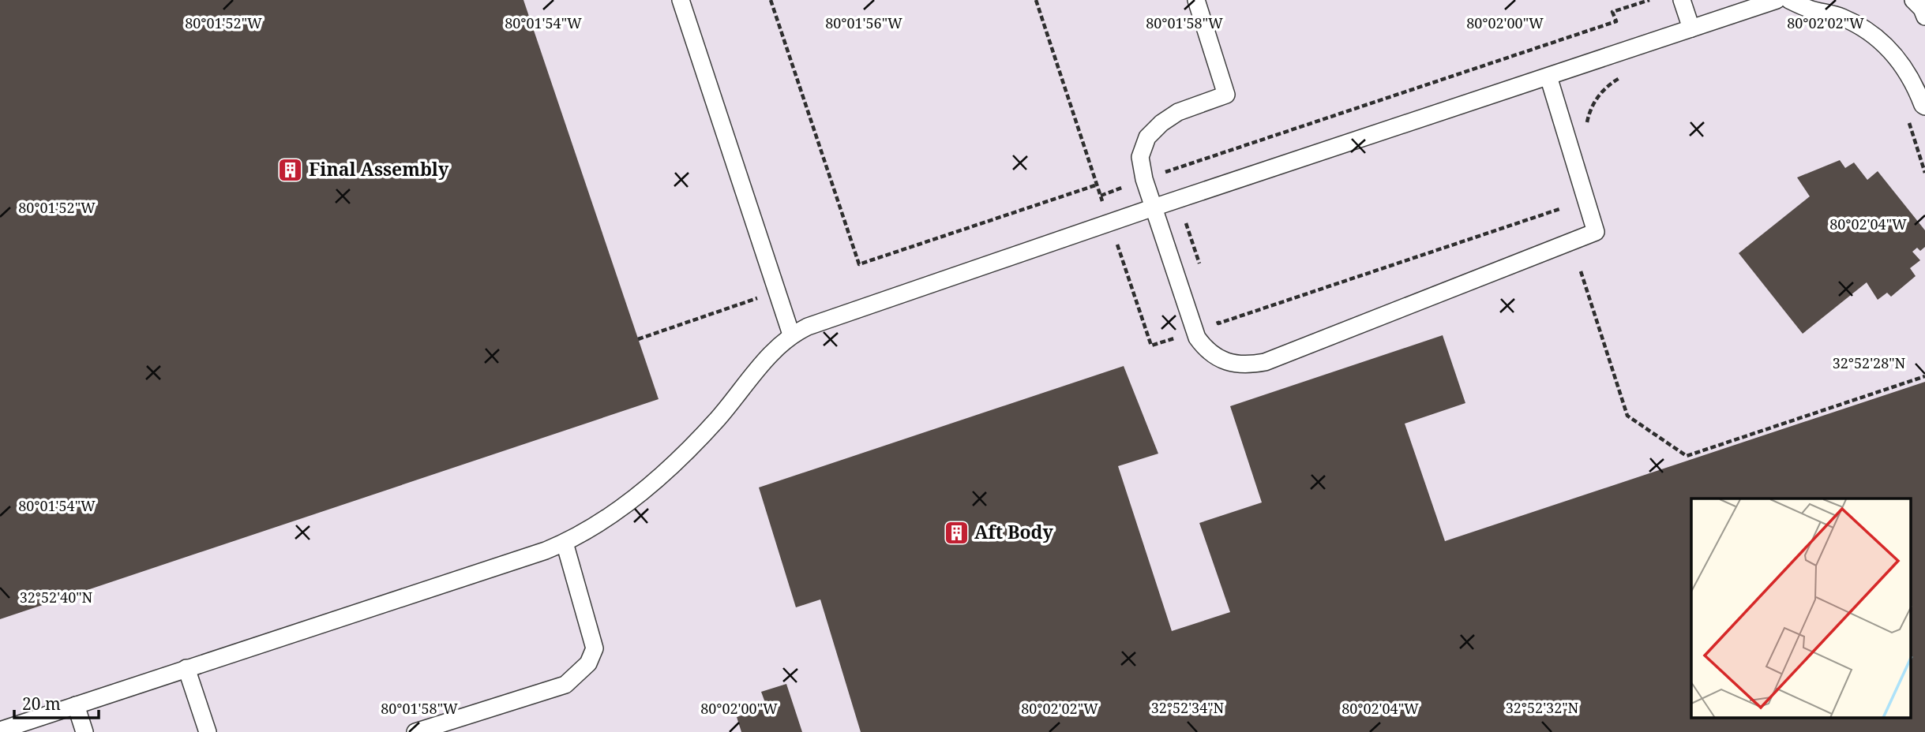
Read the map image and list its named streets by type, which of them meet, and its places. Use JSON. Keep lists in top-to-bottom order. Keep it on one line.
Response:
{"places":{"building":["Final Assembly","Aft Body"]},"scale_bar":"20 m","coordinates":["80°01'52\"W","80°01'54\"W","80°01'56\"W","80°01'58\"W","80°02'00\"W","80°02'02\"W","80°02'04\"W","32°52'28\"N","32°52'40\"N","32°52'34\"N","32°52'32\"N"]}
